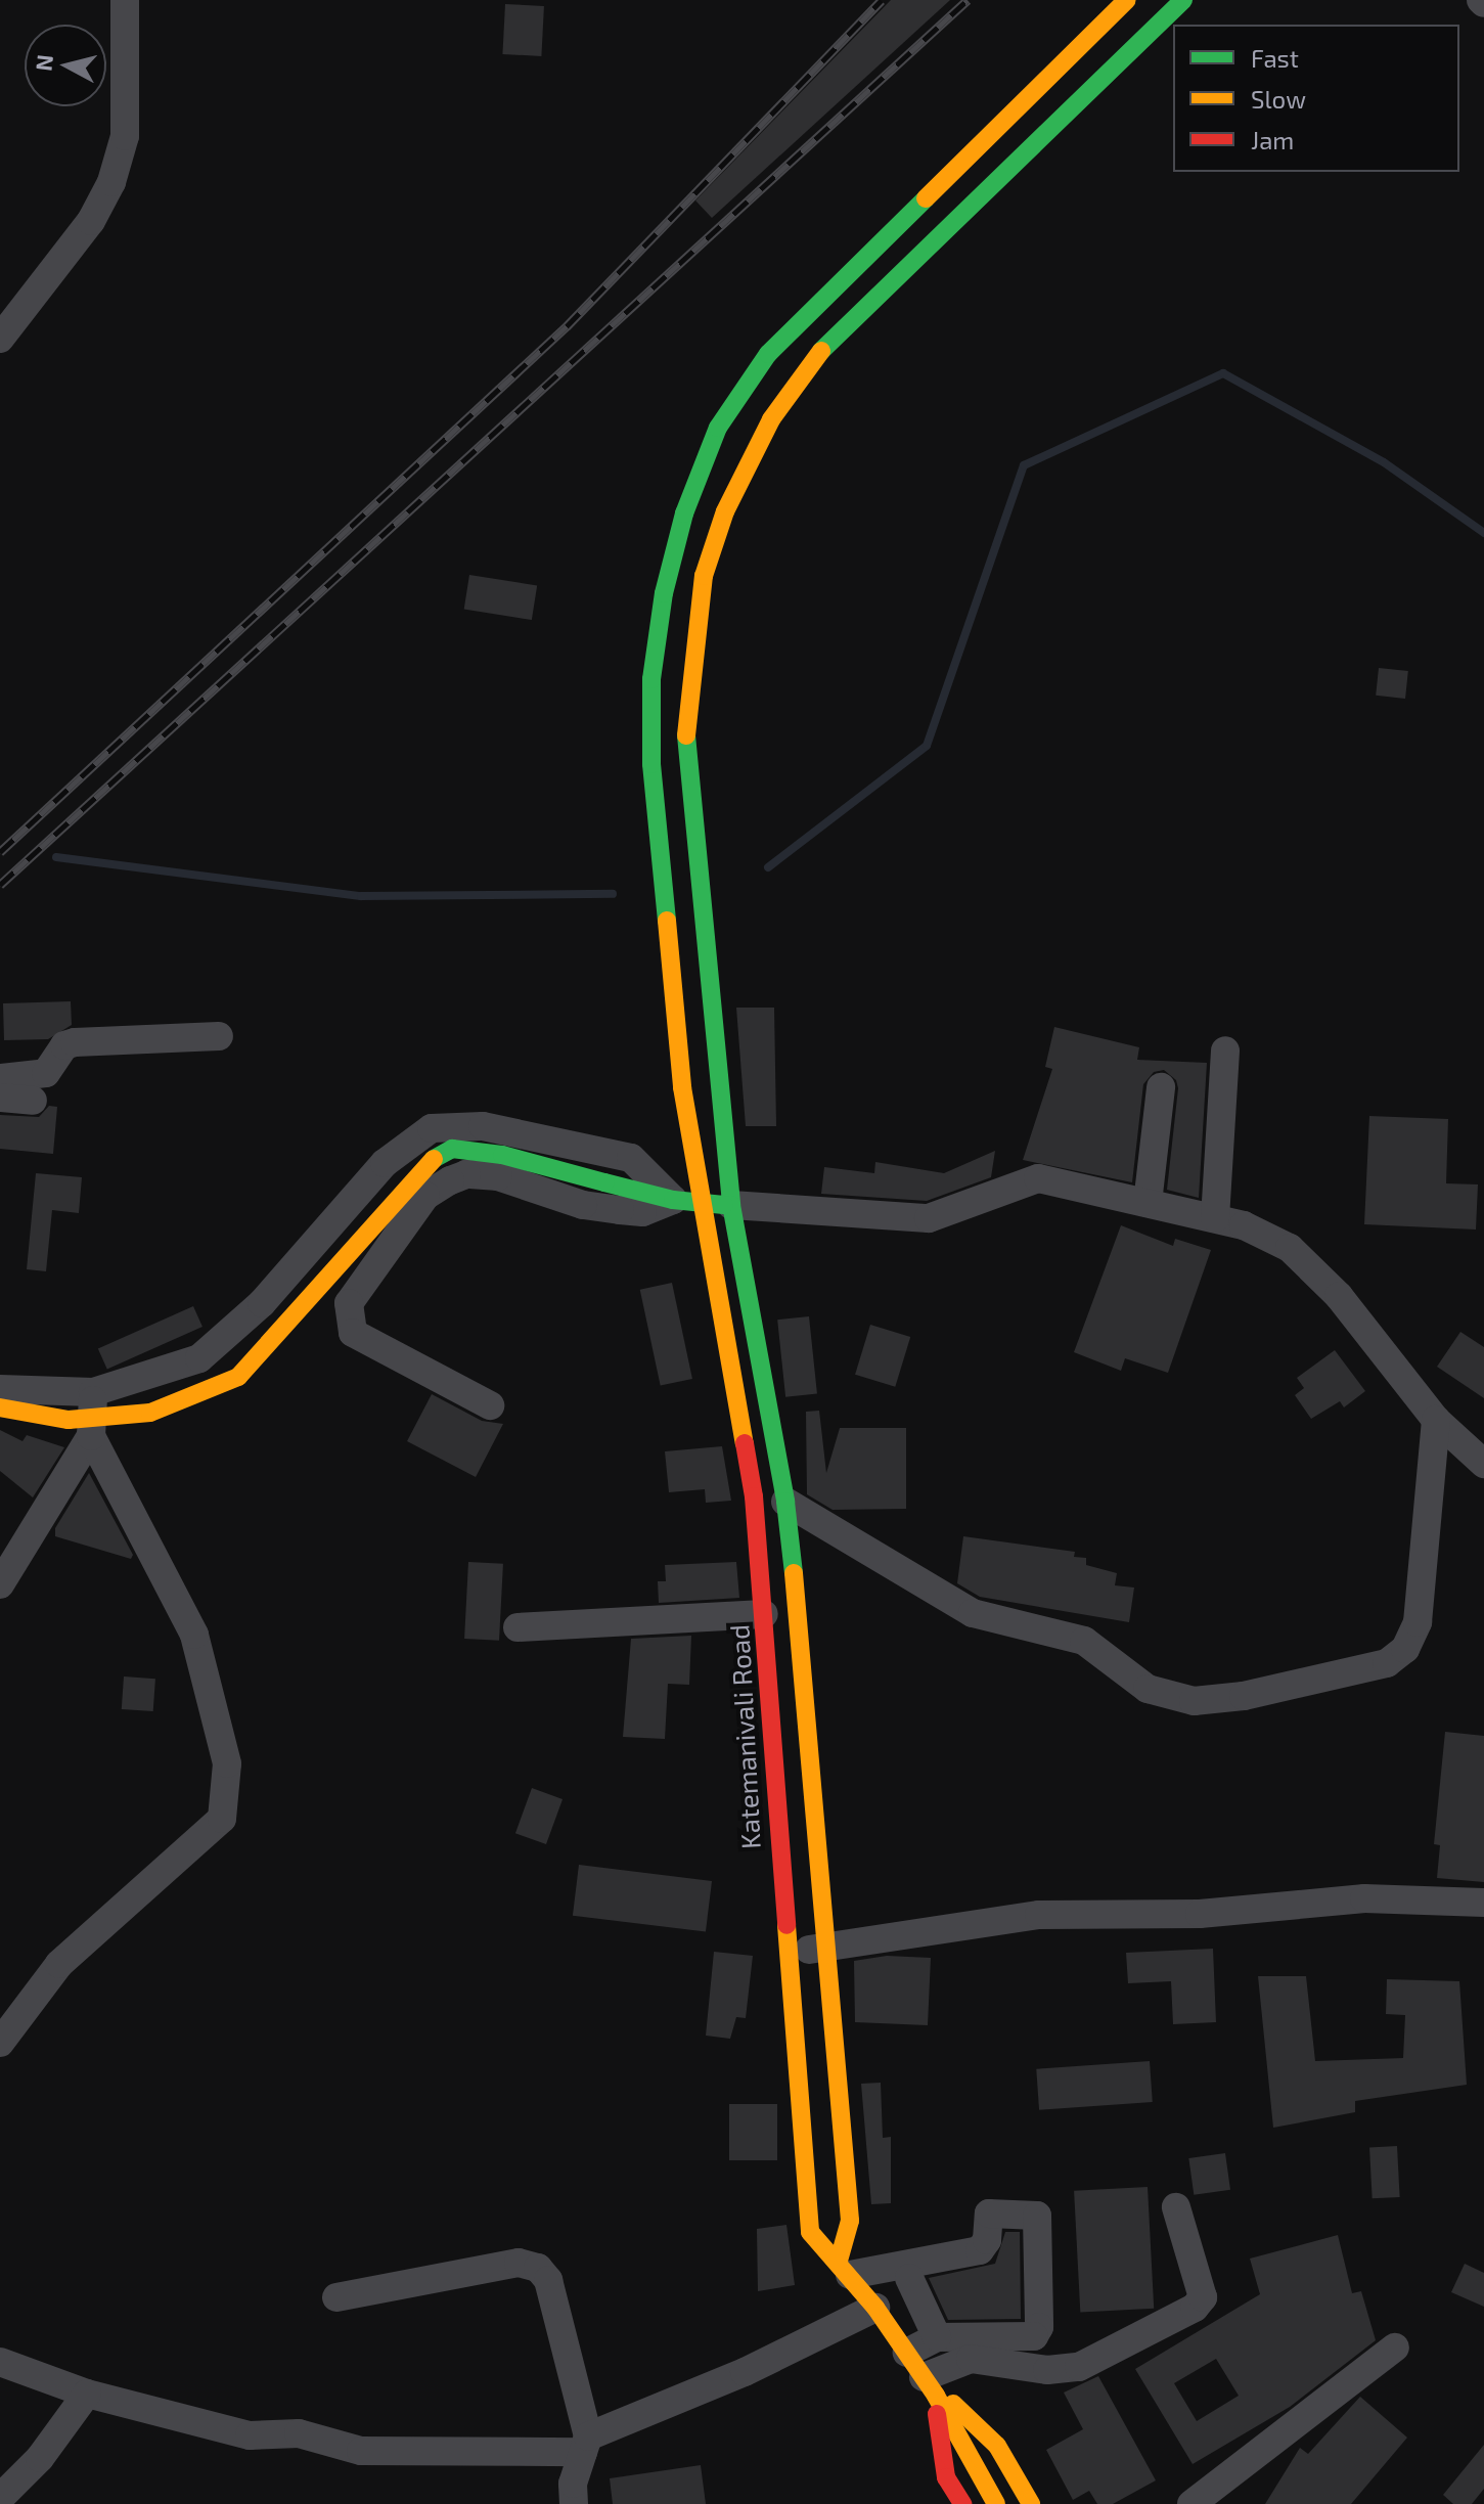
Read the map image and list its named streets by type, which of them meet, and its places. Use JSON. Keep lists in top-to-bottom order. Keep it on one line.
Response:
{"streets":{"main road":["Katemanivali Road"]},"legend":["Fast","Slow","Jam"],"north":"left"}
